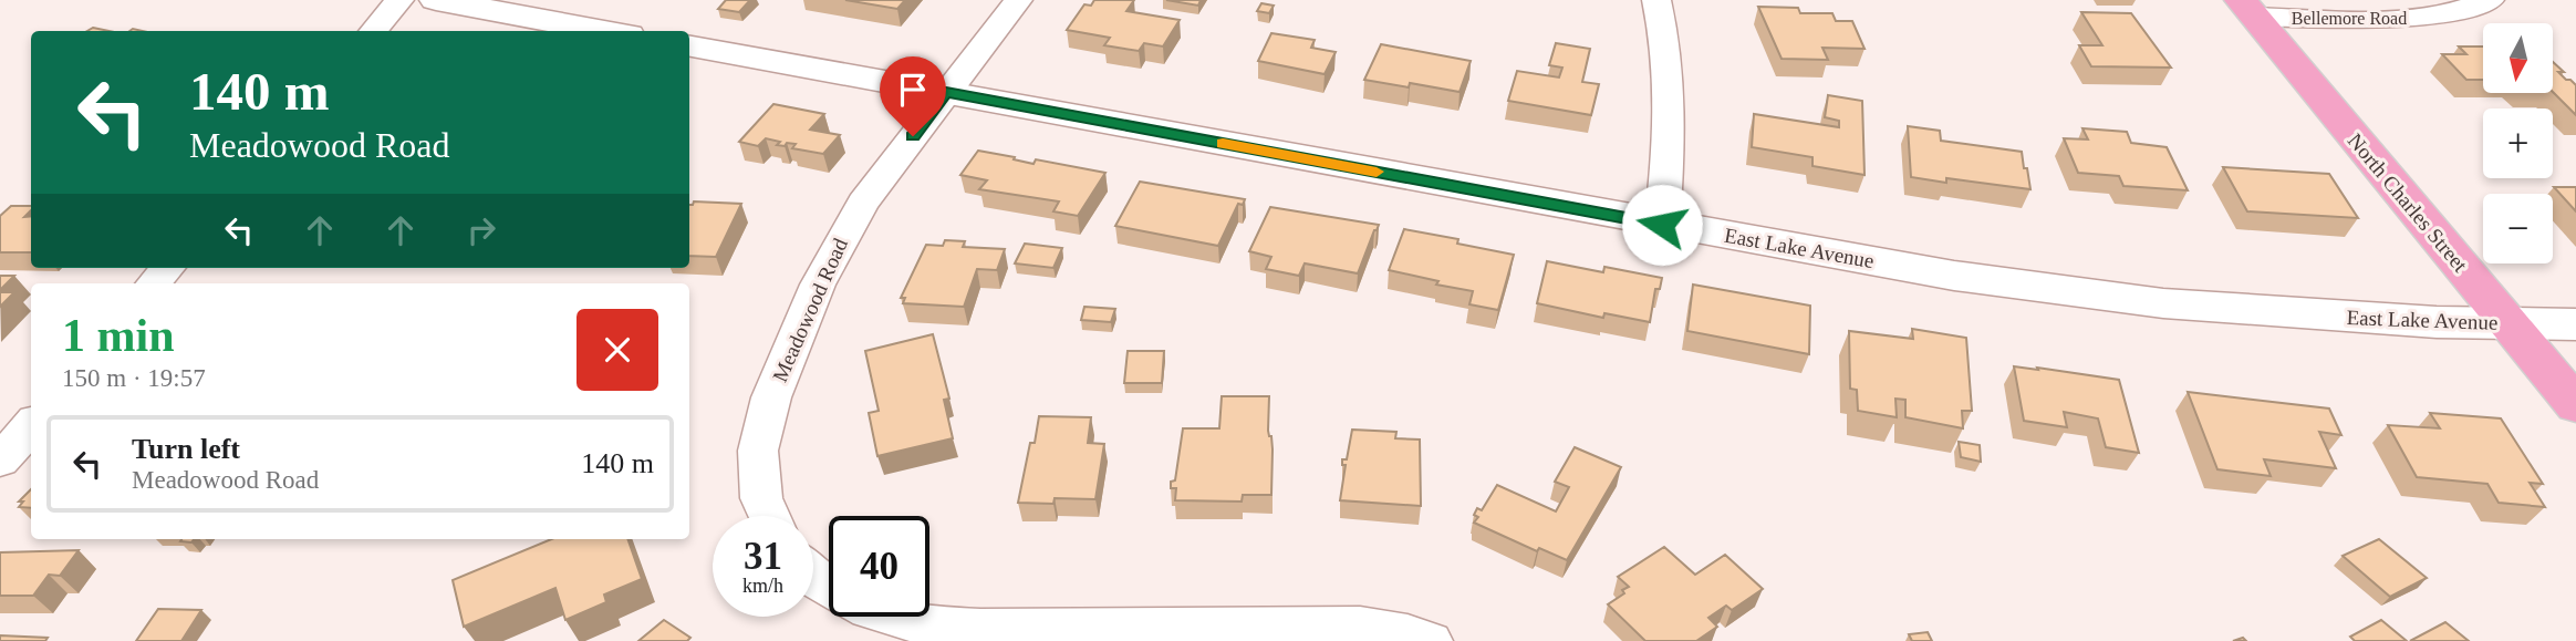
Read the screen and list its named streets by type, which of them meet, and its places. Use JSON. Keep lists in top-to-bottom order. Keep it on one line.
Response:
{"streets":{"main road":["North Charles Street"],"street":["Bellemore Road","East Lake Avenue","Meadowood Road"]},"crossings":[["Bellemore Road","North Charles Street"],["North Charles Street","East Lake Avenue"],["East Lake Avenue","Meadowood Road"]],"north":"bottom","page":{"map_buttons":["+","−"],"turn":["140 m","Meadowood Road"],"heading":["1 min","150 m · 19:57"],"list":[{"name":"Turn left","note":"Meadowood Road","value":"140 m"}],"speed":"31 km/h","limit":"40"}}
